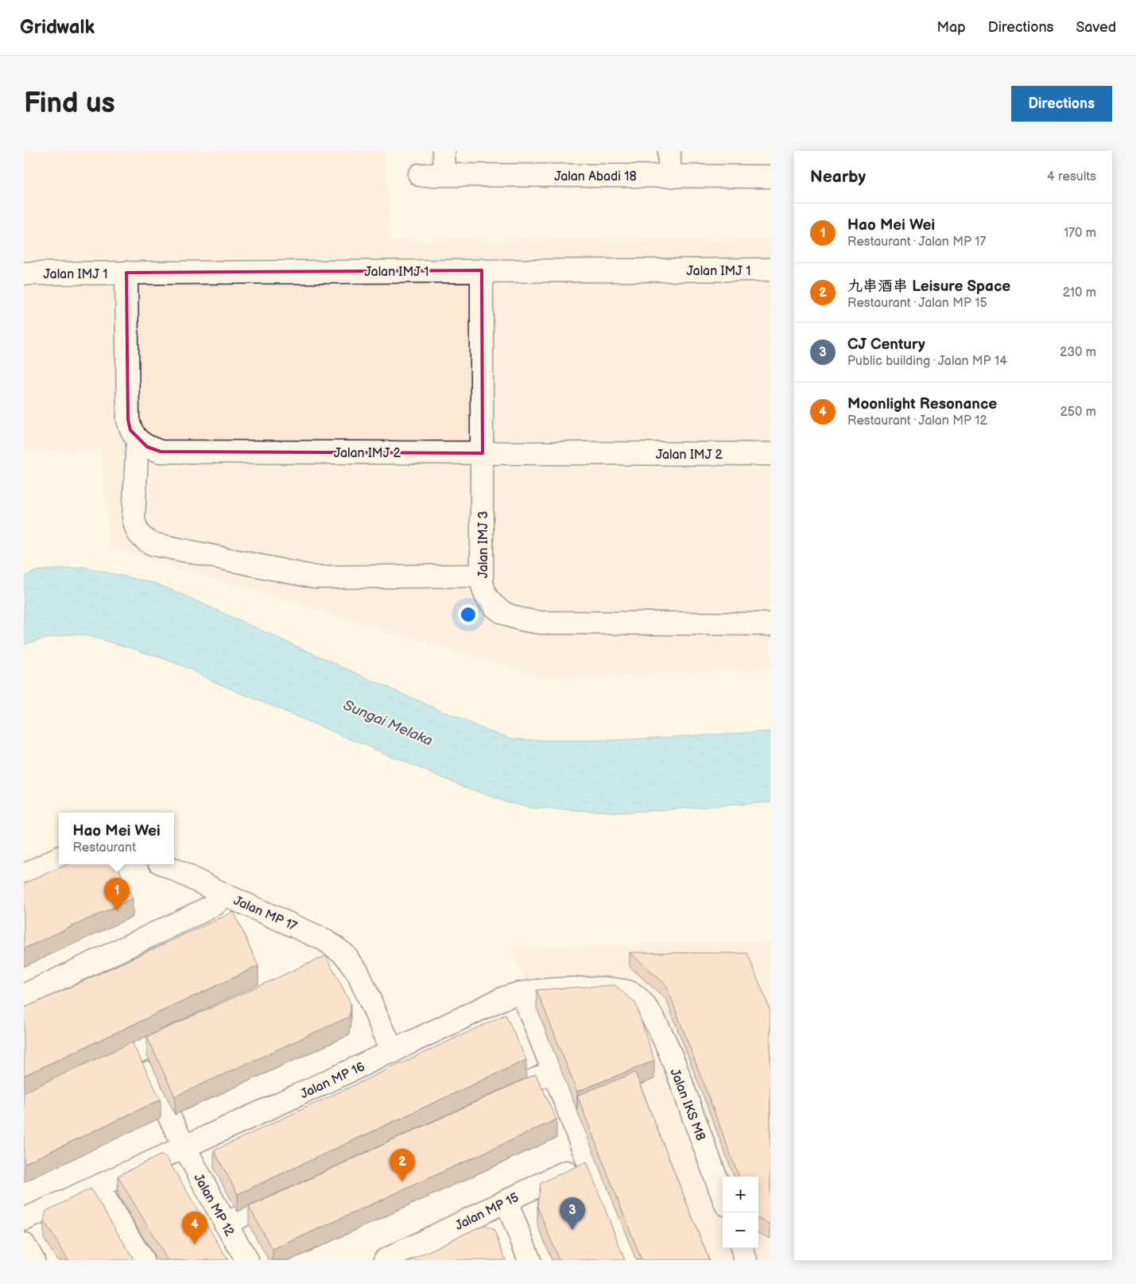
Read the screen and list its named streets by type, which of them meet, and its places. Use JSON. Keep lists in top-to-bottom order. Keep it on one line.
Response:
{"streets":{"street":["Jalan Abadi 18","Jalan IMJ 1","Jalan IMJ 2","Jalan IMJ 3","Jalan MP 17","Jalan MP 16","Jalan IKS M8","Jalan MP 12","Jalan MP 15"]},"crossings":[["Jalan IMJ 1","Jalan IMJ 3"],["Jalan IMJ 2","Jalan IMJ 3"],["Jalan MP 17","Jalan MP 16"],["Jalan MP 16","Jalan IKS M8"],["Jalan MP 16","Jalan MP 12"]],"water":["Sungai Melaka"],"page":{"header":"Gridwalk","nav":["Map","Directions","Saved"],"buttons":"Directions","title":"Find us","heading":["Nearby","4 results"],"list":[{"mark":"1","name":"Hao Mei Wei","note":"Restaurant · Jalan MP 17","value":"170 m"},{"mark":"2","name":"九串酒串 Leisure Space","note":"Restaurant · Jalan MP 15","value":"210 m"},{"mark":"3","name":"CJ Century","note":"Public building · Jalan MP 14","value":"230 m"},{"mark":"4","name":"Moonlight Resonance","note":"Restaurant · Jalan MP 12","value":"250 m"}],"popup":["Hao Mei Wei","Restaurant"],"pins":["1","2","3","4"],"map_buttons":["+","−"]}}
